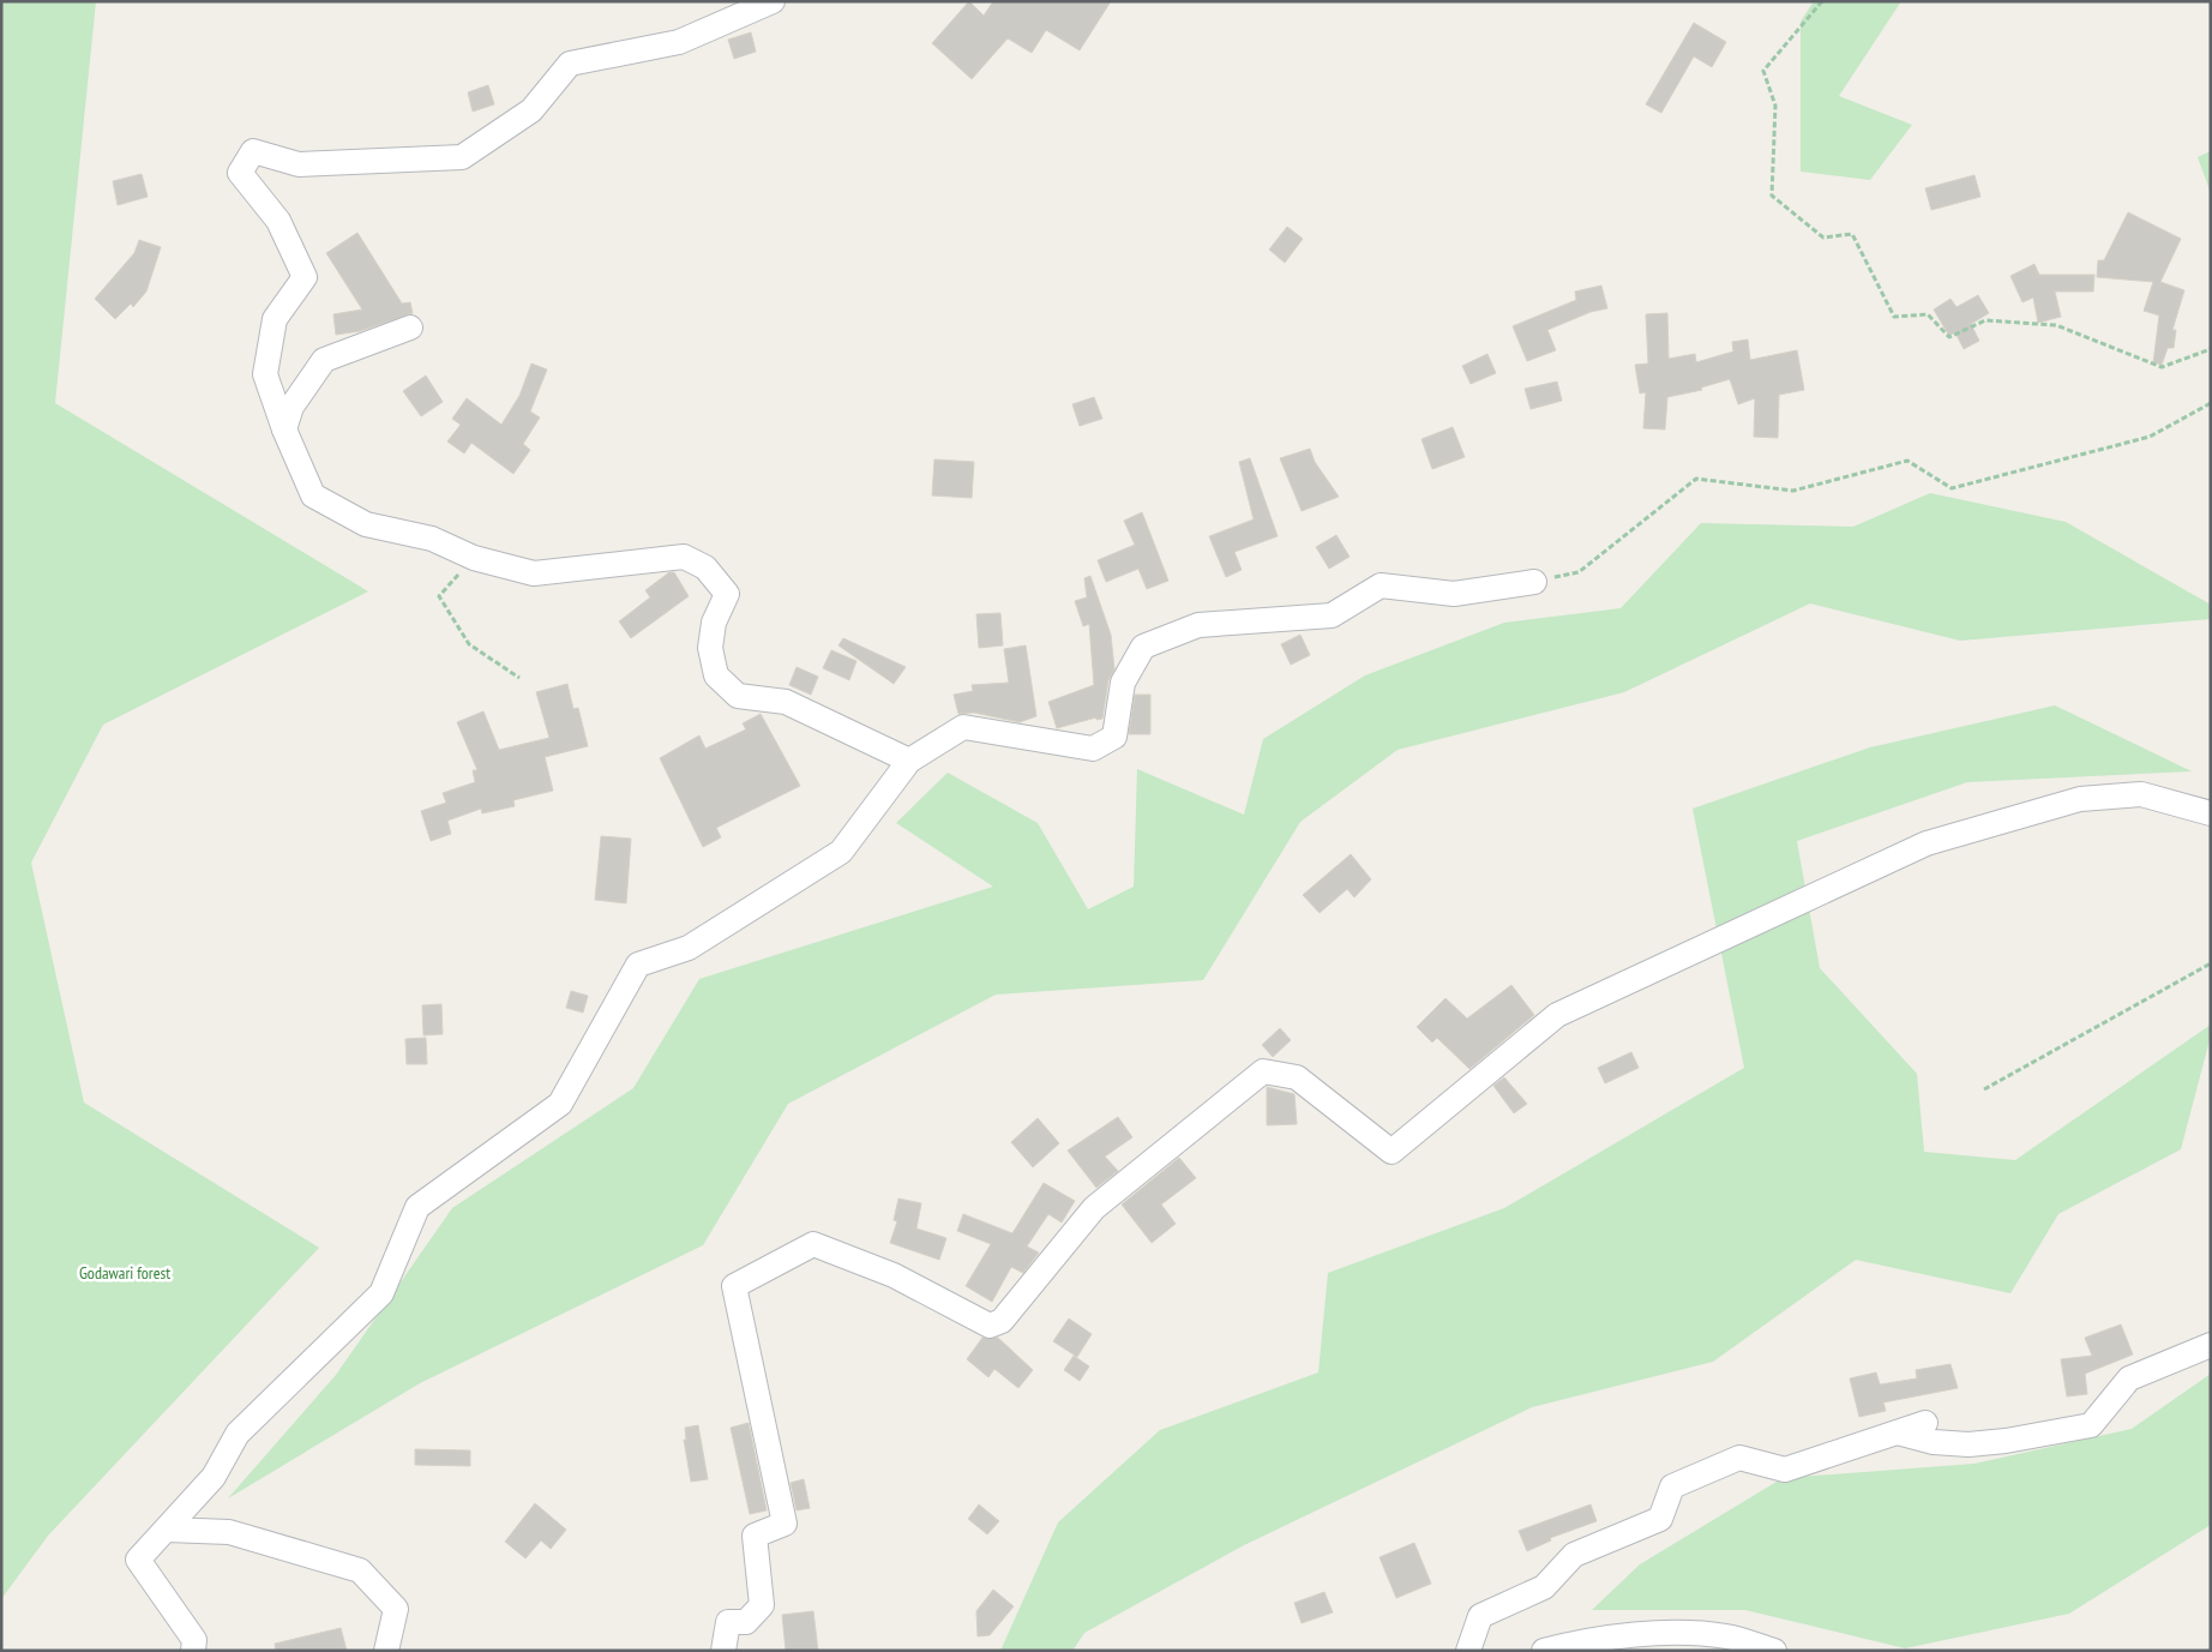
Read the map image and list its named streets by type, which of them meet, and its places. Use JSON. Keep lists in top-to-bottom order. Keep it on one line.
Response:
{"parks":["Godawari forest"]}
